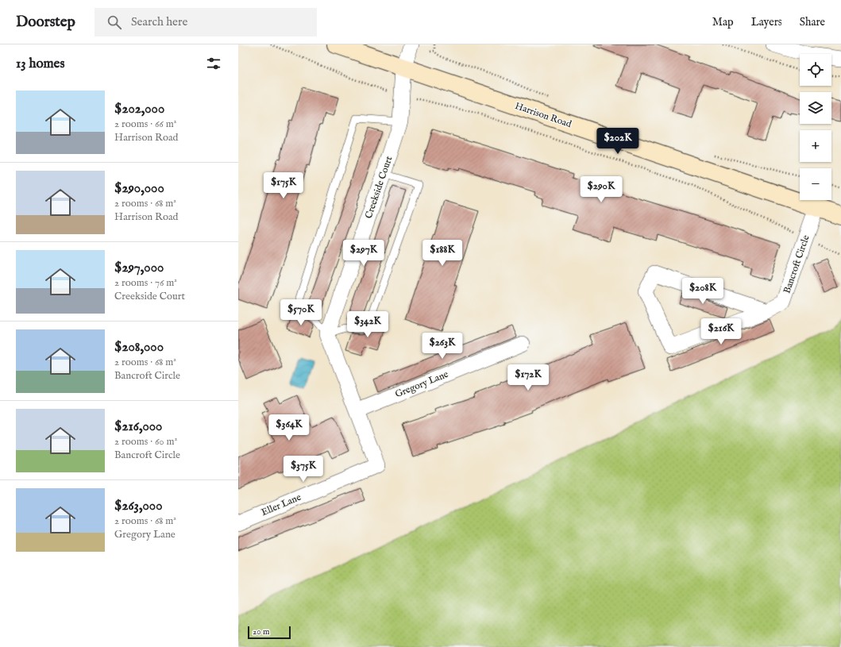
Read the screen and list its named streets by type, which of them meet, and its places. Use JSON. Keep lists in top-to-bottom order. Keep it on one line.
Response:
{"streets":{"street":["Harrison Road","Creekside Court","Bancroft Circle","Gregory Lane","Eller Lane"]},"crossings":[["Harrison Road","Creekside Court"],["Harrison Road","Bancroft Circle"],["Gregory Lane","Eller Lane"]],"scale_bar":"20 m","page":{"header":"Doorstep","search":"Search here","nav":["Map","Layers","Share"],"heading":"13 homes","map_buttons":["+","−"],"list":[{"name":"$202,000","note":"2 rooms · 66 m² · Harrison Road"},{"name":"$290,000","note":"2 rooms · 68 m² · Harrison Road"},{"name":"$297,000","note":"2 rooms · 76 m² · Creekside Court"},{"name":"$208,000","note":"2 rooms · 68 m² · Bancroft Circle"},{"name":"$216,000","note":"2 rooms · 60 m² · Bancroft Circle"},{"name":"$263,000","note":"2 rooms · 68 m² · Gregory Lane"}],"price":["$202K","$175K","$290K","$297K","$188K","$208K","$570K","$342K","$216K","$263K","$172K","$364K","$375K"],"scale":"20 m"}}
